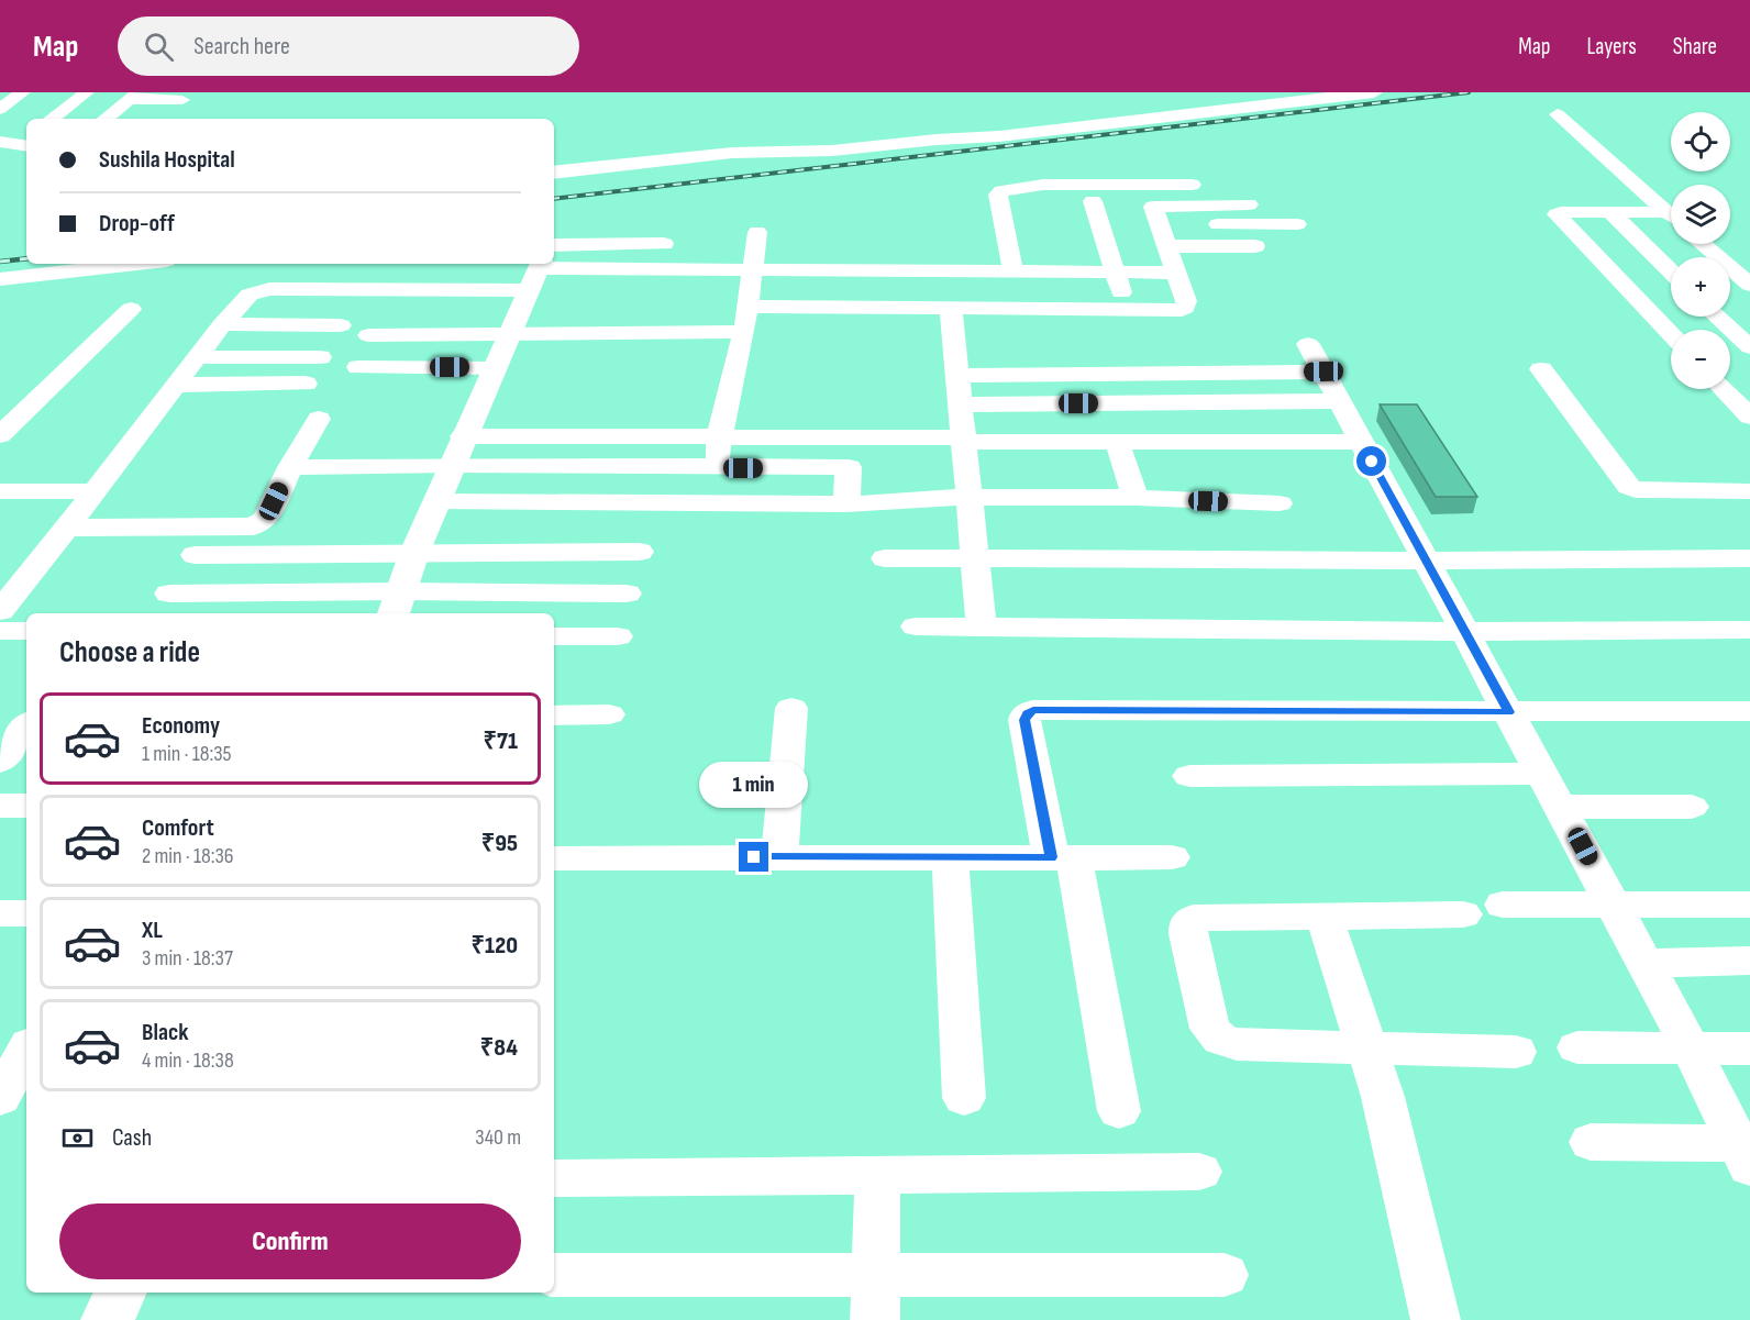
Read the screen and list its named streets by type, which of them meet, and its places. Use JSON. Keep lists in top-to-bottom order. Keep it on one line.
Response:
{"page":{"header":"Map","search":"Search here","nav":["Map","Layers","Share"],"map_buttons":["+","−"],"banner":["Sushila Hospital","Drop-off"],"heading":"Choose a ride","list":[{"name":"Economy","note":"1 min · 18:35","value":"₹71"},{"name":"Comfort","note":"2 min · 18:36","value":"₹95"},{"name":"XL","note":"3 min · 18:37","value":"₹120"},{"name":"Black","note":"4 min · 18:38","value":"₹84"}],"bubble":"1 min","pay":["Cash","340 m"],"buttons":"Confirm"}}
